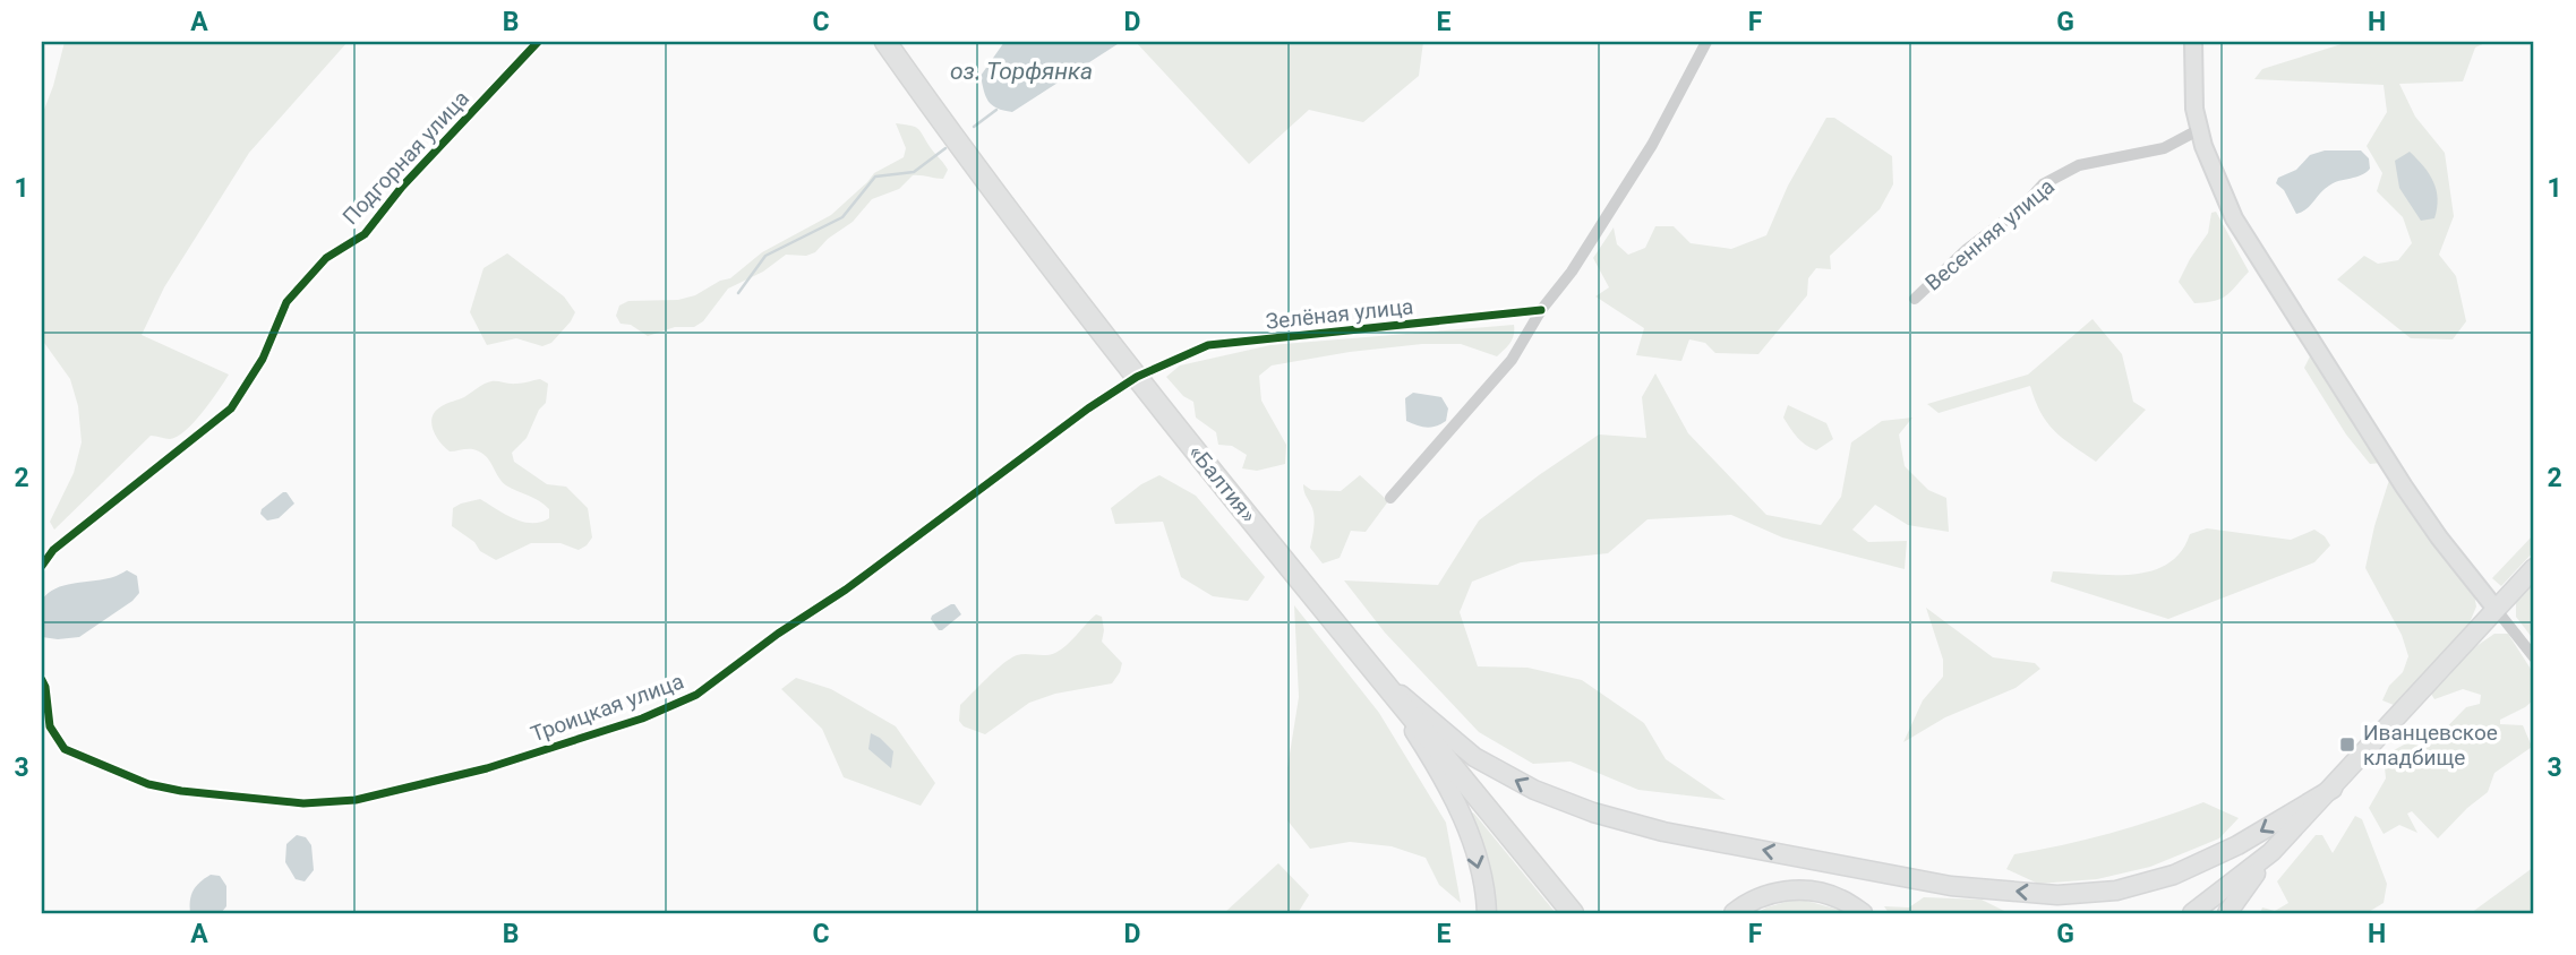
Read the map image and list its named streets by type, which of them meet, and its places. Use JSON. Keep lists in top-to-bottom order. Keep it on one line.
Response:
{"streets":{"highway":["«Балтия»"],"street":["Подгорная улица","Весенняя улица","Зелёная улица","Троицкая улица"]},"crossings":[["Зелёная улица","«Балтия»"],["Зелёная улица","Троицкая улица"],["«Балтия»","Троицкая улица"]],"water":["оз. Торфянка"],"places":{"transit":["Иванцевское кладбище"]},"grid":{"columns":["A","B","C","D","E","F","G","H"],"rows":["1","2","3"]}}
